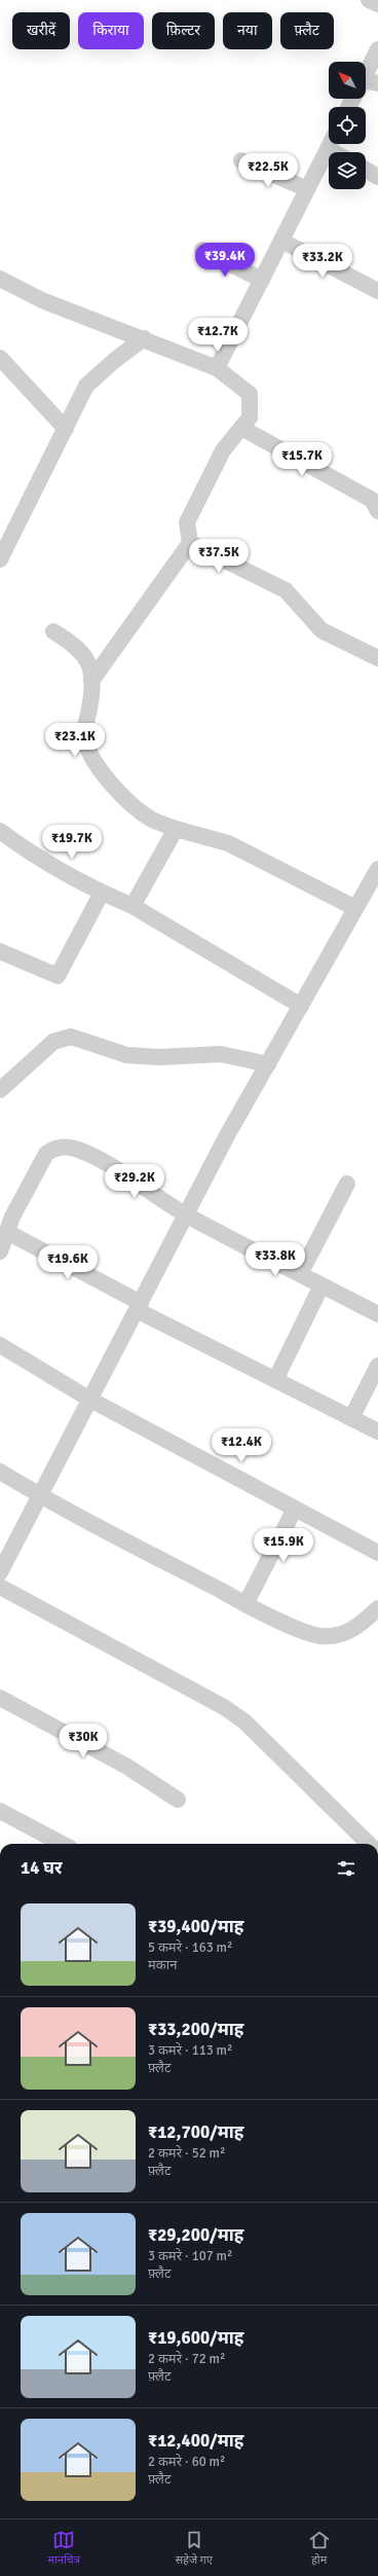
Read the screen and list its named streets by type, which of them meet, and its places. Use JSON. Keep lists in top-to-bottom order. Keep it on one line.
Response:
{"north":"top left","page":{"chip":["खरीदें","किराया","फ़िल्टर","नया","फ़्लैट"],"price":["₹22.5K","₹39.4K","₹33.2K","₹12.7K","₹15.7K","₹37.5K","₹23.1K","₹19.7K","₹29.2K","₹33.8K","₹19.6K","₹12.4K","₹15.9K","₹30K"],"heading":"14 घर","list":[{"name":"₹39,400/माह","note":"5 कमरे · 163 m² · मकान"},{"name":"₹33,200/माह","note":"3 कमरे · 113 m² · फ़्लैट"},{"name":"₹12,700/माह","note":"2 कमरे · 52 m² · फ़्लैट"},{"name":"₹29,200/माह","note":"3 कमरे · 107 m² · फ़्लैट"},{"name":"₹19,600/माह","note":"2 कमरे · 72 m² · फ़्लैट"},{"name":"₹12,400/माह","note":"2 कमरे · 60 m² · फ़्लैट"}],"tabs":["मानचित्र","सहेजे गए","होम"]}}
